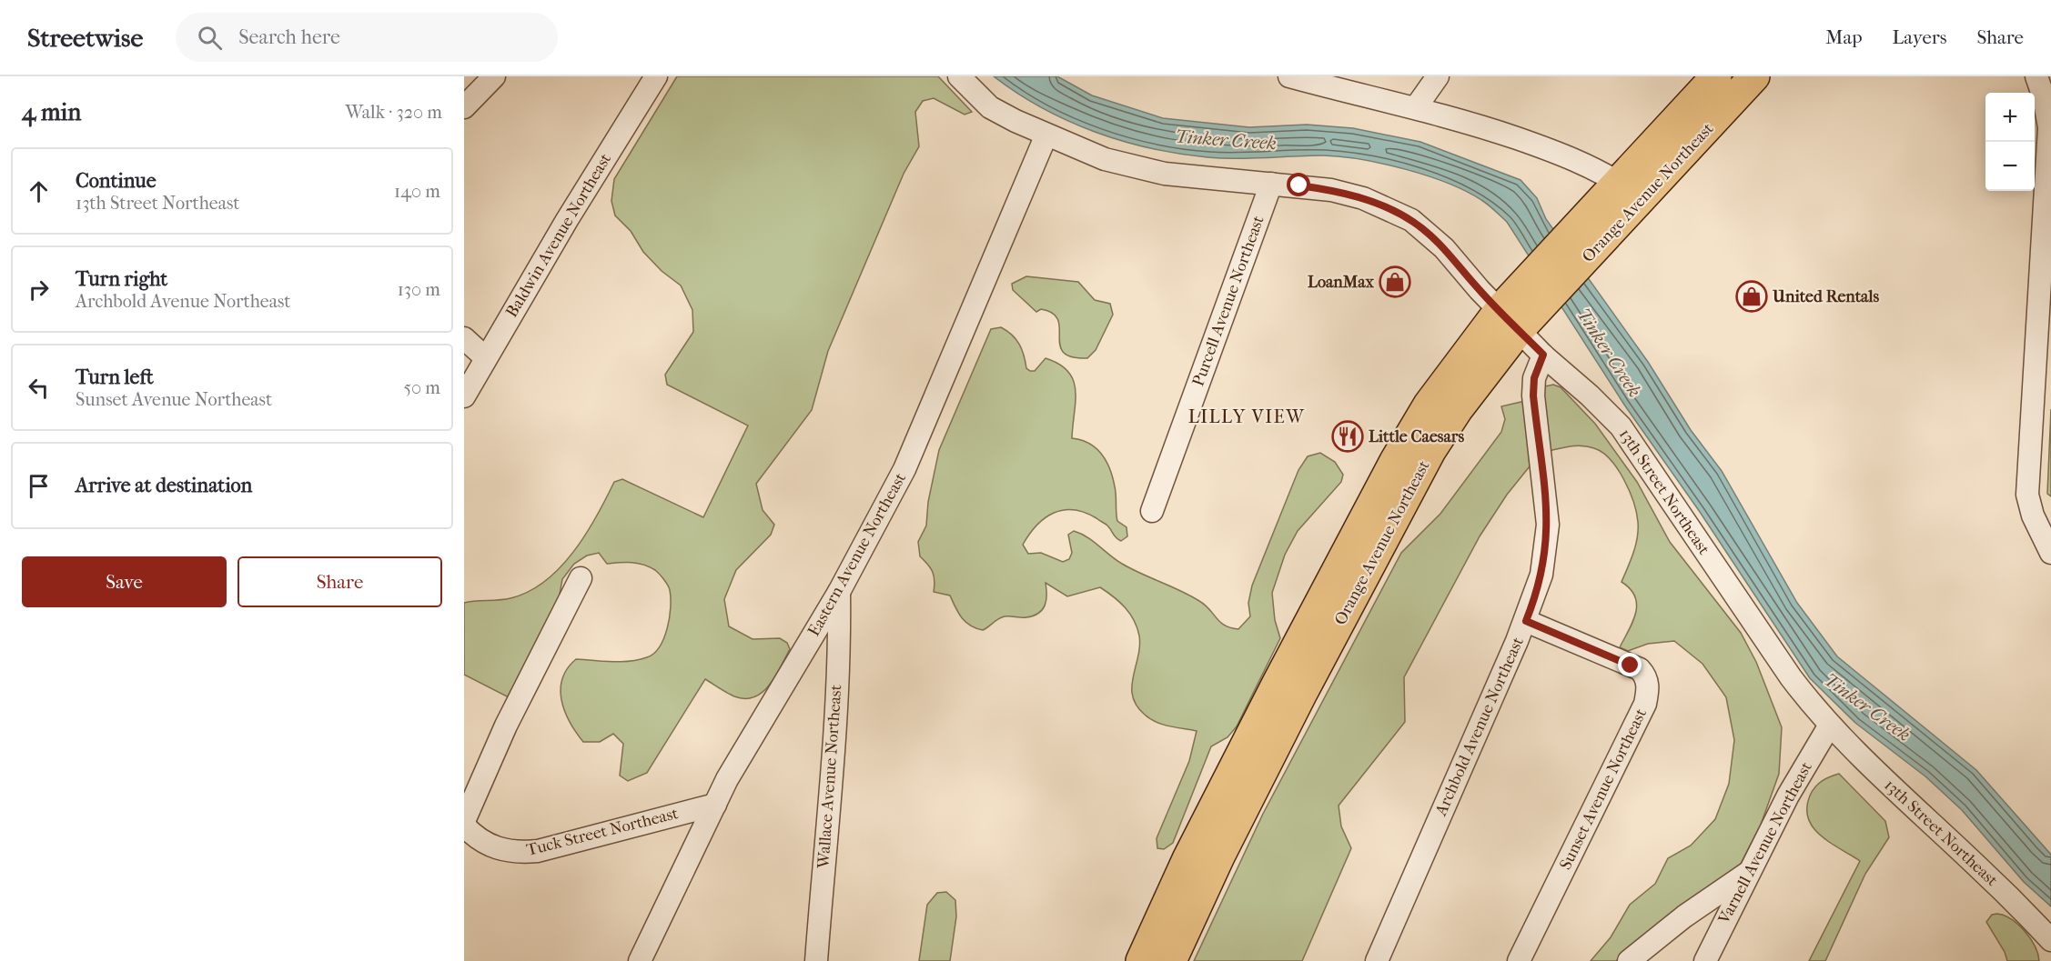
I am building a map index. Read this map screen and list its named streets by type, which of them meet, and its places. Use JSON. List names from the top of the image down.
{
  "streets": {
    "highway": ["Orange Avenue Northeast"],
    "street": [
      "Baldwin Avenue Northeast",
      "Purcell Avenue Northeast",
      "13th Street Northeast",
      "Eastern Avenue Northeast",
      "Archbold Avenue Northeast",
      "Wallace Avenue Northeast",
      "Sunset Avenue Northeast",
      "Tuck Street Northeast",
      "Varnell Avenue Northeast"
    ]
  },
  "crossings": [
    ["Orange Avenue Northeast", "13th Street Northeast"],
    ["Purcell Avenue Northeast", "13th Street Northeast"],
    ["13th Street Northeast", "Eastern Avenue Northeast"],
    ["13th Street Northeast", "Archbold Avenue Northeast"],
    ["13th Street Northeast", "Varnell Avenue Northeast"],
    ["Eastern Avenue Northeast", "Wallace Avenue Northeast"],
    ["Eastern Avenue Northeast", "Tuck Street Northeast"],
    ["Archbold Avenue Northeast", "Sunset Avenue Northeast"]
  ],
  "districts": ["LILLY VIEW"],
  "water": ["Tinker Creek"],
  "places": {
    "shop": ["LoanMax", "United Rentals"],
    "restaurant": ["Little Caesars"]
  },
  "page": {
    "header": "Streetwise",
    "search": "Search here",
    "nav": ["Map", "Layers", "Share"],
    "heading": ["4 min", "Walk · 320 m"],
    "map_buttons": ["+", "−"],
    "list": [
      ["Continue", "13th Street Northeast", "140 m"],
      ["Turn right", "Archbold Avenue Northeast", "130 m"],
      ["Turn left", "Sunset Avenue Northeast", "50 m"],
      "Arrive at destination"
    ],
    "buttons": ["Save", "Share"]
  }
}
